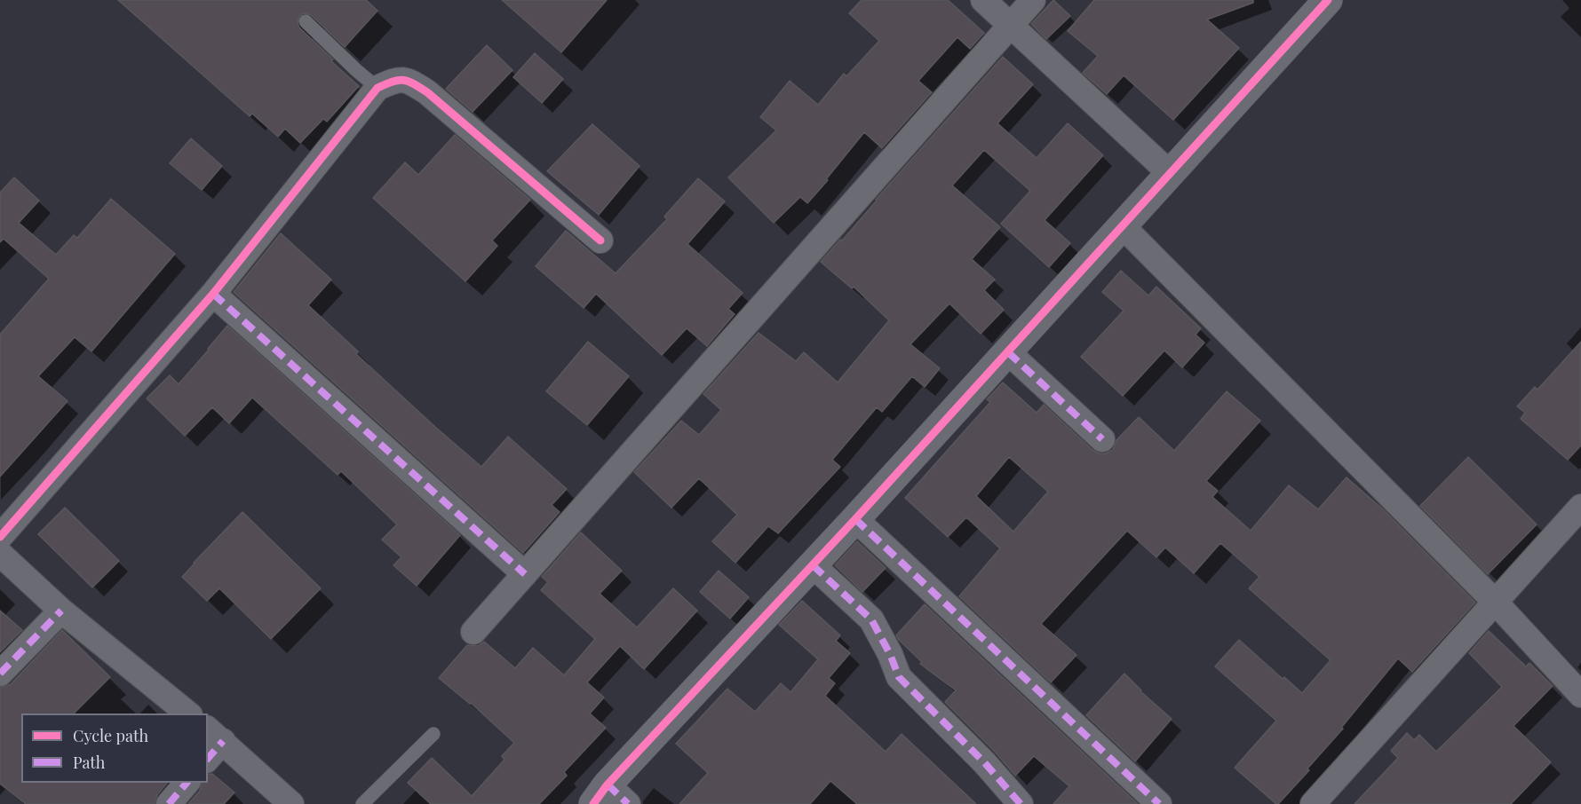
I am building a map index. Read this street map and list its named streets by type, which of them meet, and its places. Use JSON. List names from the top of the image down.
{
  "legend": ["Cycle path", "Path"]
}
